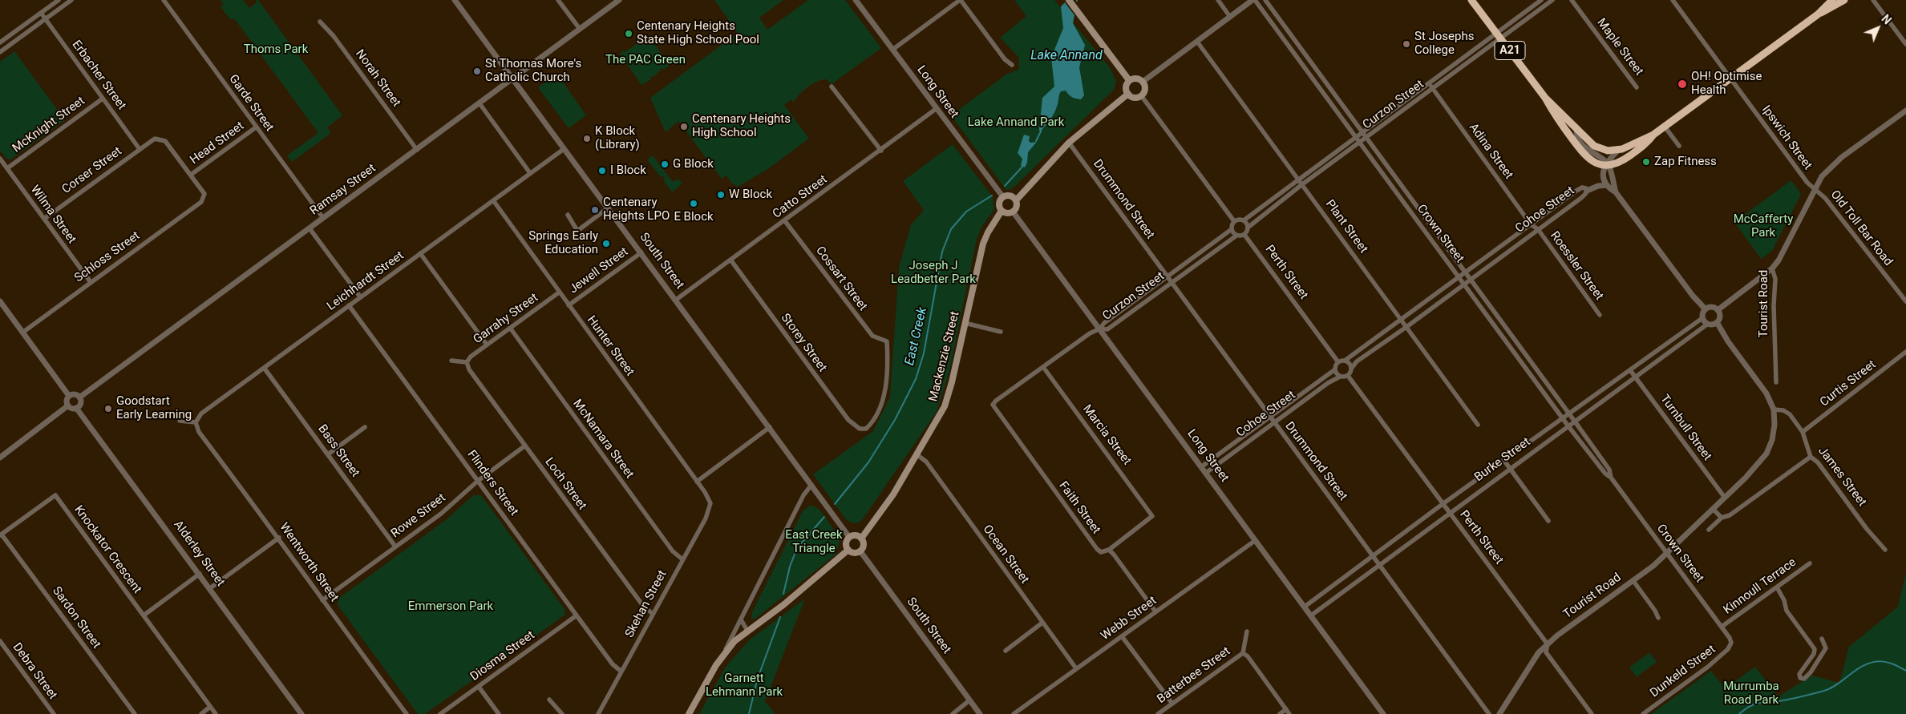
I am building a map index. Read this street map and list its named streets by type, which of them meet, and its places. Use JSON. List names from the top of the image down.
{
  "streets": {
    "highway": ["A21"],
    "main road": ["Mackenzie Street"],
    "street": [
      "Maple Street",
      "Erbacher Street",
      "Norah Street",
      "Long Street",
      "Garde Street",
      "Curzon Street",
      "McKnight Street",
      "Ipswich Street",
      "Head Street",
      "Adina Street",
      "Corser Street",
      "Ramsay Street",
      "Catto Street",
      "Drummond Street",
      "Cohoe Street",
      "Wilma Street",
      "Plant Street",
      "Old Toll Bar Road",
      "Crown Street",
      "Schloss Street",
      "South Street",
      "Roessler Street",
      "Jewell Street",
      "Perth Street",
      "Cossart Street",
      "Leichhardt Street",
      "Tourist Road",
      "Garrahy Street",
      "Storey Street",
      "Hunter Street",
      "Curtis Street",
      "Turnbull Street",
      "Marcia Street",
      "McNamara Street",
      "Bass Street",
      "Burke Street",
      "James Street",
      "Flinders Street",
      "Loch Street",
      "Faith Street",
      "Rowe Street",
      "Knockator Crescent",
      "Alderley Street",
      "Ocean Street",
      "Wentworth Street",
      "Kinnoull Terrace",
      "Skehan Street",
      "Sardon Street",
      "Webb Street",
      "Diosma Street",
      "Debra Street",
      "Dunkeld Street",
      "Batterbee Street"
    ]
  },
  "crossings": [
    ["A21", "Curzon Street"],
    ["Erbacher Street", "McKnight Street"],
    ["Erbacher Street", "Corser Street"],
    ["Norah Street", "Ramsay Street"],
    ["Long Street", "Curzon Street"],
    ["Long Street", "Catto Street"],
    ["Long Street", "Cohoe Street"],
    ["Long Street", "Mackenzie Street"],
    ["Long Street", "Burke Street"],
    ["Long Street", "Webb Street"],
    ["Garde Street", "Head Street"],
    ["Garde Street", "Ramsay Street"],
    ["Curzon Street", "Adina Street"],
    ["Curzon Street", "Drummond Street"],
    ["Curzon Street", "Plant Street"],
    ["Curzon Street", "Crown Street"],
    ["Curzon Street", "Perth Street"],
    ["Curzon Street", "Marcia Street"],
    ["Curzon Street", "Faith Street"],
    ["McKnight Street", "Wilma Street"],
    ["Ipswich Street", "Old Toll Bar Road"],
    ["Ipswich Street", "Tourist Road"],
    ["Head Street", "Corser Street"],
    ["Head Street", "Schloss Street"],
    ["Adina Street", "Cohoe Street"],
    ["Adina Street", "Roessler Street"],
    ["Corser Street", "Wilma Street"],
    ["Corser Street", "Schloss Street"],
    ["Ramsay Street", "South Street"],
    ["Ramsay Street", "Alderley Street"],
    ["Catto Street", "South Street"],
    ["Catto Street", "Cossart Street"],
    ["Catto Street", "Storey Street"],
    ["Drummond Street", "Cohoe Street"],
    ["Drummond Street", "Burke Street"],
    ["Cohoe Street", "Plant Street"],
    ["Cohoe Street", "Crown Street"],
    ["Cohoe Street", "Roessler Street"],
    ["Cohoe Street", "Perth Street"],
    ["Wilma Street", "Schloss Street"],
    ["Old Toll Bar Road", "Tourist Road"],
    ["Crown Street", "Tourist Road"],
    ["Crown Street", "Burke Street"],
    ["Crown Street", "Kinnoull Terrace"],
    ["Crown Street", "Dunkeld Street"],
    ["South Street", "Jewell Street"],
    ["South Street", "Leichhardt Street"],
    ["South Street", "Mackenzie Street"],
    ["Jewell Street", "Hunter Street"],
    ["Perth Street", "Tourist Road"],
    ["Perth Street", "Burke Street"],
    ["Cossart Street", "Storey Street"],
    ["Leichhardt Street", "Hunter Street"],
    ["Leichhardt Street", "Bass Street"],
    ["Leichhardt Street", "Flinders Street"],
    ["Leichhardt Street", "Wentworth Street"],
    ["Tourist Road", "Turnbull Street"],
    ["Tourist Road", "James Street"],
    ["Garrahy Street", "Hunter Street"],
    ["Garrahy Street", "McNamara Street"],
    ["Garrahy Street", "Loch Street"],
    ["Hunter Street", "Skehan Street"],
    ["Mackenzie Street", "Ocean Street"],
    ["Curtis Street", "James Street"],
    ["Turnbull Street", "Burke Street"],
    ["Marcia Street", "Faith Street"],
    ["McNamara Street", "Skehan Street"],
    ["Bass Street", "Rowe Street"],
    ["Flinders Street", "Rowe Street"],
    ["Flinders Street", "Skehan Street"],
    ["Flinders Street", "Diosma Street"],
    ["Loch Street", "Rowe Street"],
    ["Loch Street", "Skehan Street"],
    ["Rowe Street", "Wentworth Street"],
    ["Ocean Street", "Webb Street"]
  ],
  "water": ["Lake Annand", "East Creek"],
  "parks": [
    "Thoms Park",
    "The PAC Green",
    "Lake Annand Park",
    "McCafferty Park",
    "Joseph J Leadbetter Park",
    "East Creek Triangle",
    "Emmerson Park",
    "Garnett Lehmann Park",
    "Murrumba Road Park"
  ],
  "places": [
    "Centenary Heights State High School Pool",
    "St Josephs College",
    "St Thomas More's Catholic Church",
    "OH! Optimise Health",
    "Centenary Heights High School",
    "K Block (Library)",
    "Zap Fitness",
    "G Block",
    "I Block",
    "W Block",
    "E Block",
    "Centenary Heights LPO",
    "Springs Early Education",
    "Goodstart Early Learning"
  ],
  "north": "top right"
}
